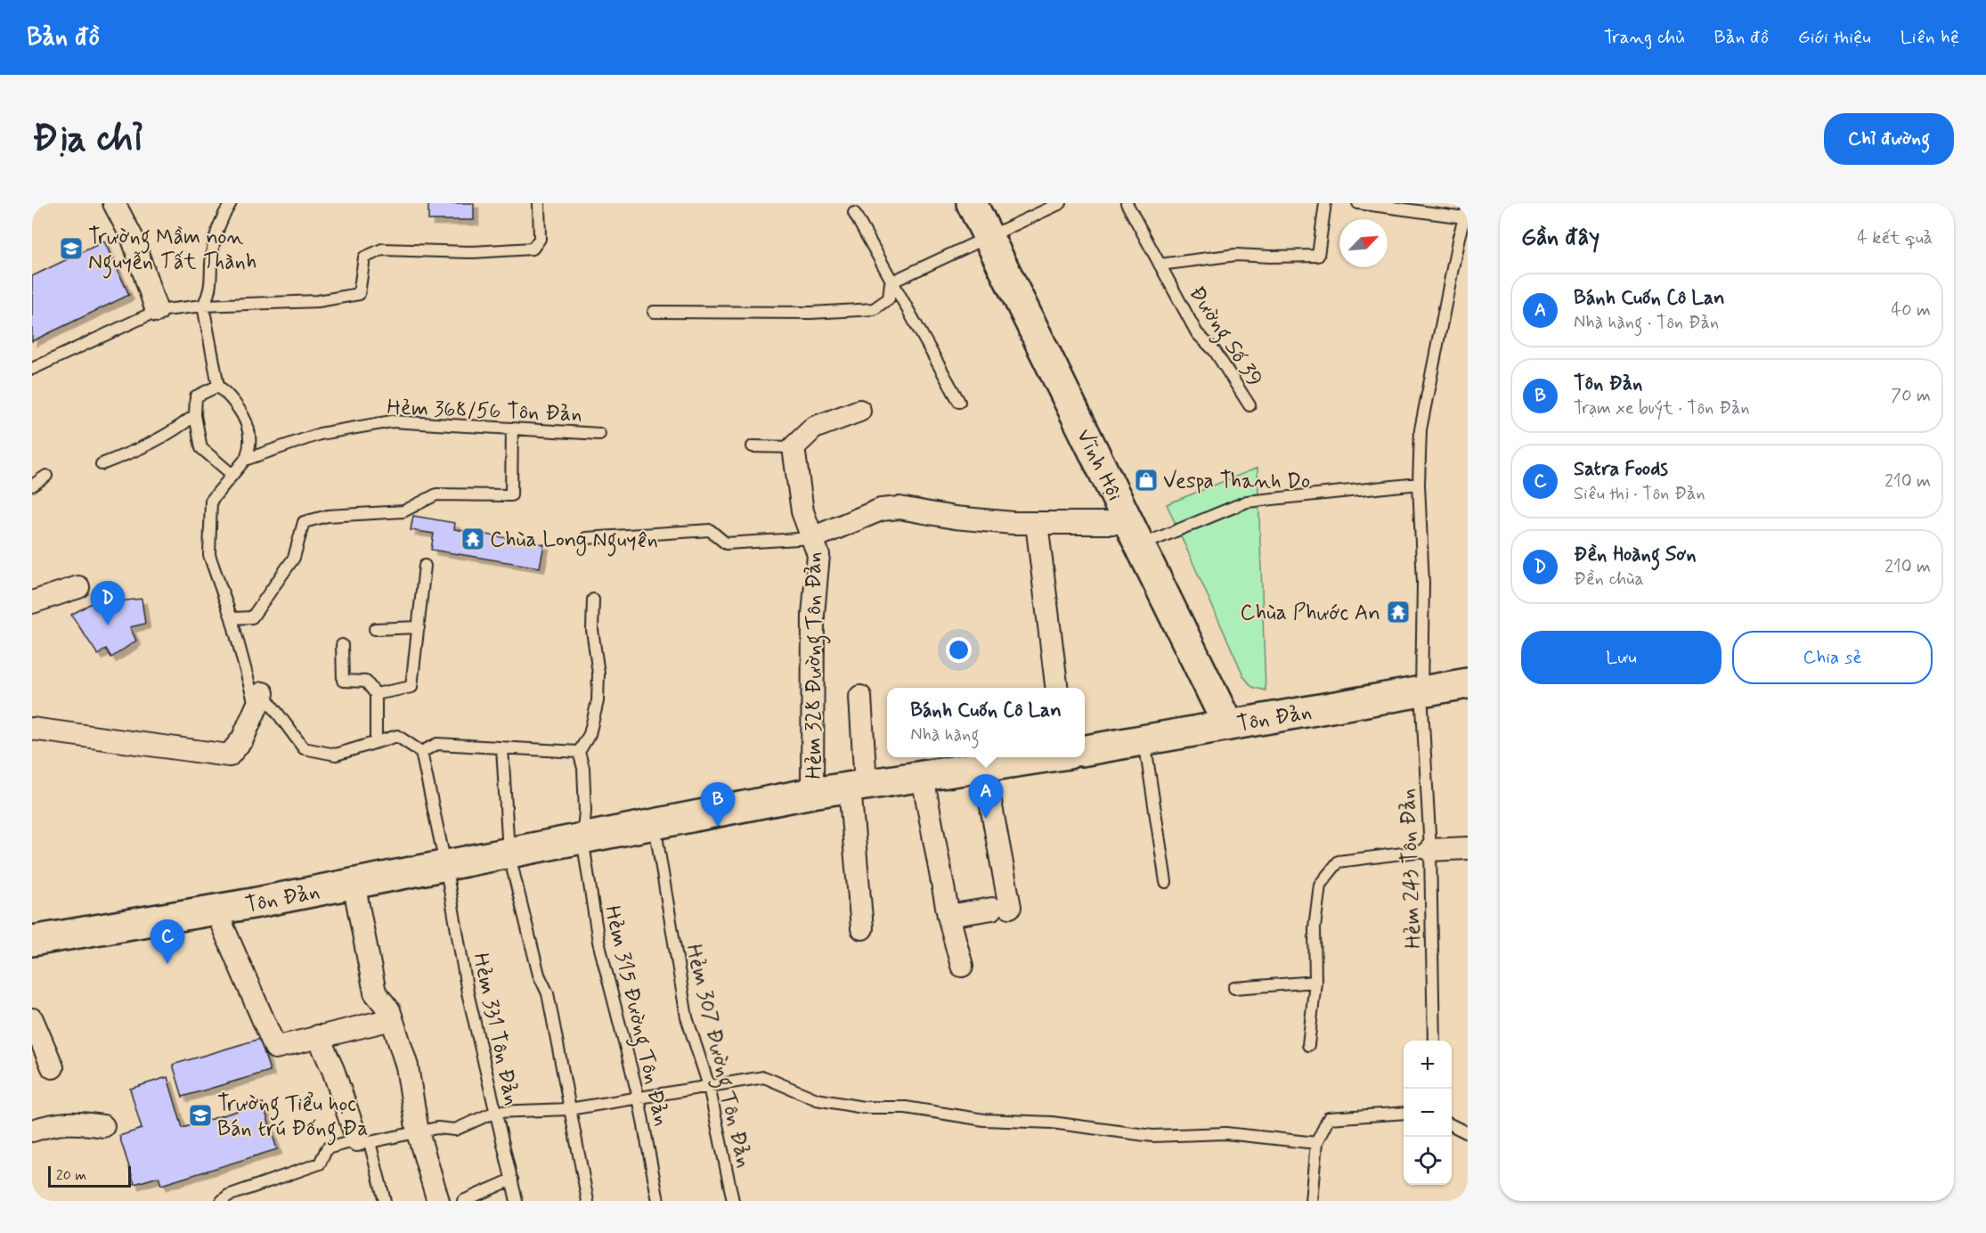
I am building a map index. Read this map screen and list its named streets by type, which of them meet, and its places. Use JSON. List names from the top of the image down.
{
  "streets": {
    "street": ["Vĩnh Hội", "Hẻm 328 Đường Tôn Đản", "Tôn Đản"],
    "lane": [
      "Đường Số 39",
      "Hẻm 368/56 Tôn Đản",
      "Hẻm 243 Tôn Đản",
      "Hẻm 315 Đường Tôn Đản",
      "Hẻm 331 Tôn Đản",
      "Hẻm 307 Đường Tôn Đản"
    ]
  },
  "crossings": [
    ["Vĩnh Hội", "Tôn Đản"],
    ["Hẻm 328 Đường Tôn Đản", "Tôn Đản"],
    ["Tôn Đản", "Hẻm 243 Tôn Đản"],
    ["Tôn Đản", "Hẻm 315 Đường Tôn Đản"],
    ["Tôn Đản", "Hẻm 331 Tôn Đản"],
    ["Tôn Đản", "Hẻm 307 Đường Tôn Đản"]
  ],
  "places": {
    "school or university": ["Trường Mầm non Nguyễn Tất Thành", "Trường Tiểu học Bán trú Đống Đa"],
    "shop": ["Vespa Thanh Do"],
    "temple": ["Chùa Long Nguyên", "Chùa Phước An"]
  },
  "scale_bar": "20 m",
  "north": "top right",
  "page": {
    "header": "Bản đồ",
    "nav": [
      "Trang chủ",
      "Bản đồ",
      "Giới thiệu",
      "Liên hệ"
    ],
    "buttons": [
      "Chỉ đường",
      ["Lưu", "Chia sẻ"]
    ],
    "title": "Địa chỉ",
    "heading": ["Gần đây", "4 kết quả"],
    "list": [
      {
        "mark": "A",
        "name": "Bánh Cuốn Cô Lan",
        "note": "Nhà hàng · Tôn Đản",
        "value": "40 m"
      },
      {
        "mark": "B",
        "name": "Tôn Đản",
        "note": "Trạm xe buýt · Tôn Đản",
        "value": "70 m"
      },
      {
        "mark": "C",
        "name": "Satra Foods",
        "note": "Siêu thị · Tôn Đản",
        "value": "210 m"
      },
      {
        "mark": "D",
        "name": "Đền Hoàng Sơn",
        "note": "Đền chùa",
        "value": "210 m"
      }
    ],
    "pins": [
      "D",
      "A",
      "B",
      "C"
    ],
    "popup": ["Bánh Cuốn Cô Lan", "Nhà hàng"],
    "map_buttons": ["+", "−"],
    "scale": "20 m"
  }
}
